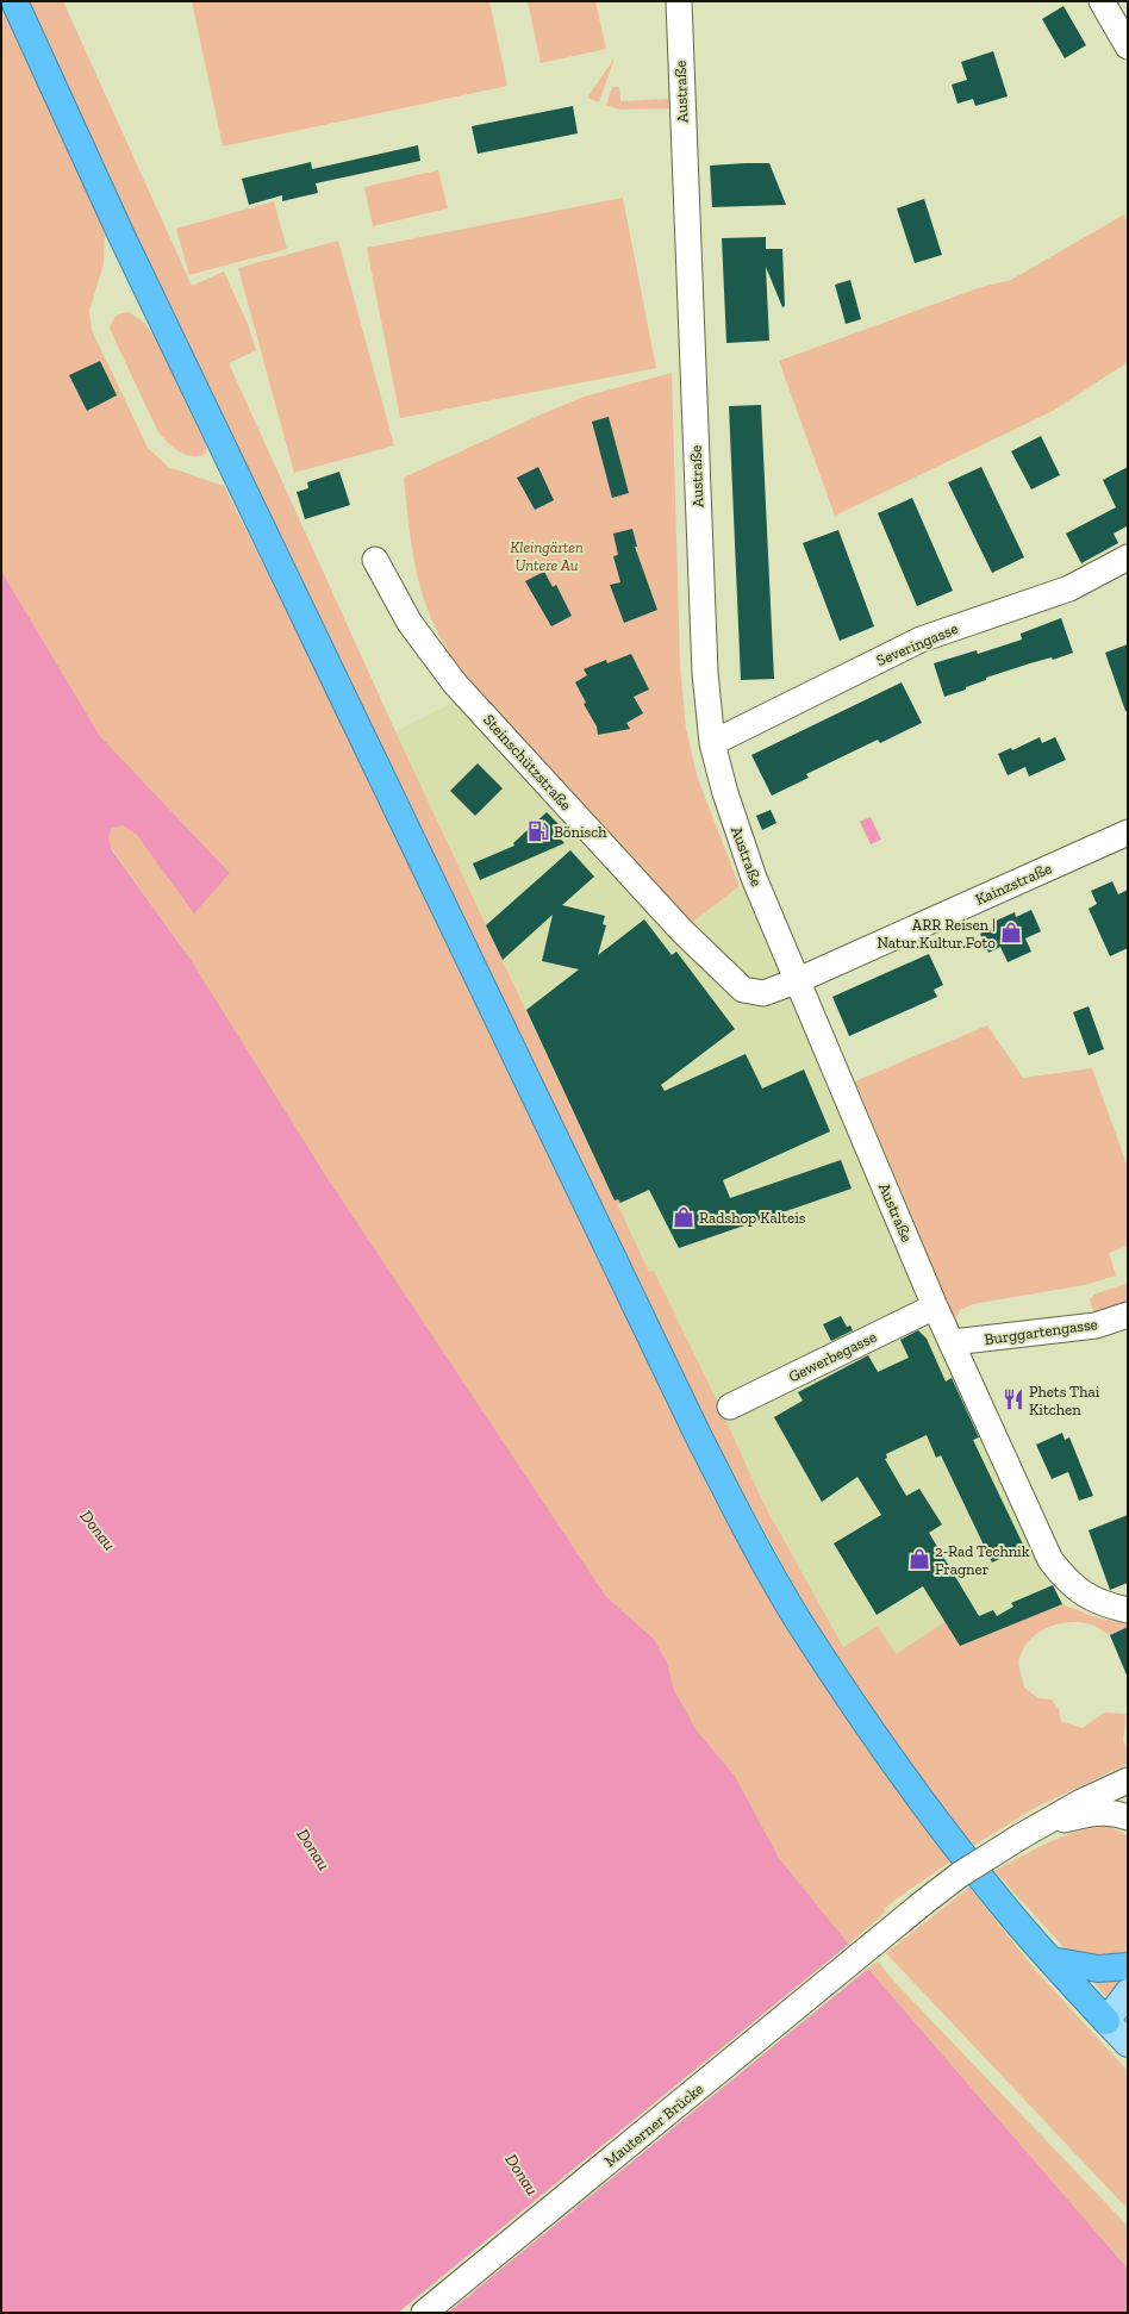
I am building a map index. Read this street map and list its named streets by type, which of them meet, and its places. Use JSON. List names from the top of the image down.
{
  "streets": {
    "street": [
      "Austraße",
      "Severingasse",
      "Steinschützstraße",
      "Kainzstraße",
      "Burggartengasse",
      "Gewerbegasse",
      "Mauterner Brücke"
    ]
  },
  "crossings": [
    ["Austraße", "Severingasse"],
    ["Austraße", "Steinschützstraße"],
    ["Austraße", "Kainzstraße"],
    ["Austraße", "Burggartengasse"],
    ["Austraße", "Gewerbegasse"],
    ["Steinschützstraße", "Kainzstraße"]
  ],
  "water": ["Donau"],
  "parks": ["Kleingärten Untere Au"],
  "places": {
    "fuel station": ["Bönisch"],
    "shop": ["ARR Reisen | Natur.Kultur.Foto", "Radshop Kalteis", "2-Rad Technik Fragner"],
    "restaurant": ["Phets Thai Kitchen"]
  }
}
